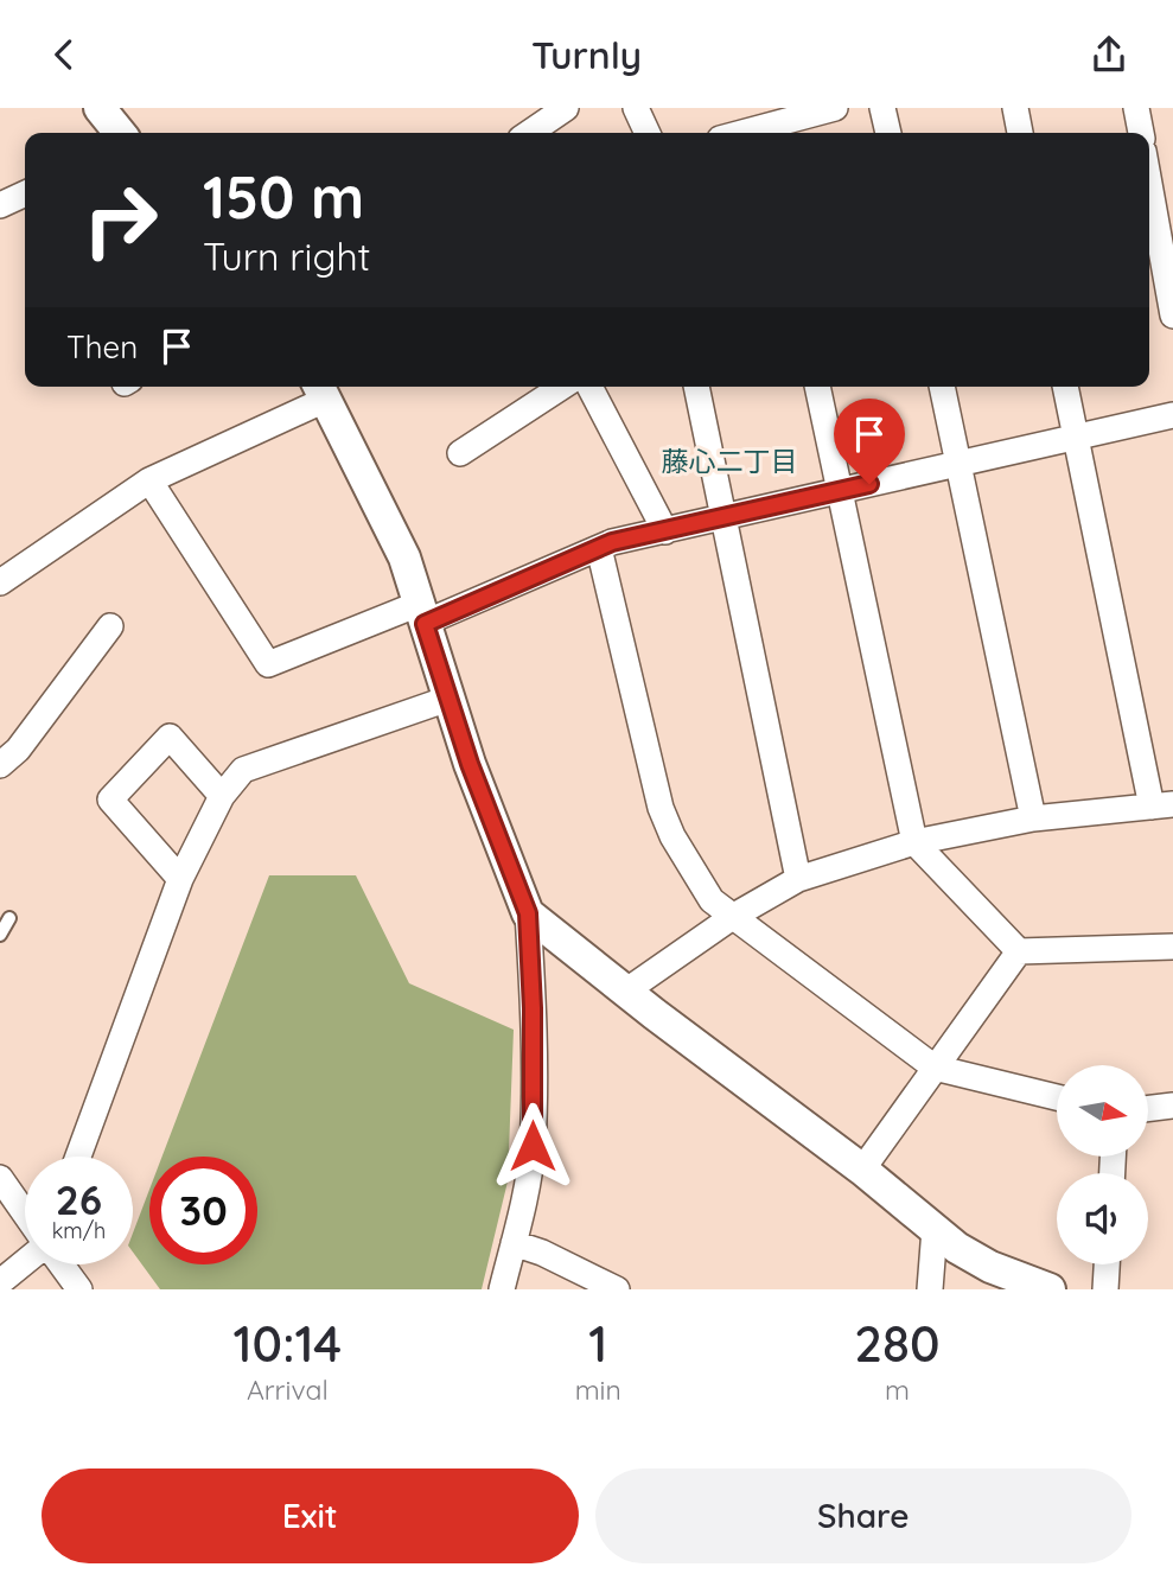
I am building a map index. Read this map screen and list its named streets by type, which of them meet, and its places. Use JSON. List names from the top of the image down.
{
  "districts": ["藤心二丁目"],
  "north": "right",
  "page": {
    "header": "Turnly",
    "turn": ["150 m", "Turn right"],
    "then": "Then",
    "speed": "26 km/h",
    "limit": "30",
    "eta": [
      "10:14",
      "Arrival",
      "1",
      "min",
      "280",
      "m"
    ],
    "buttons": ["Exit", "Share"]
  }
}
